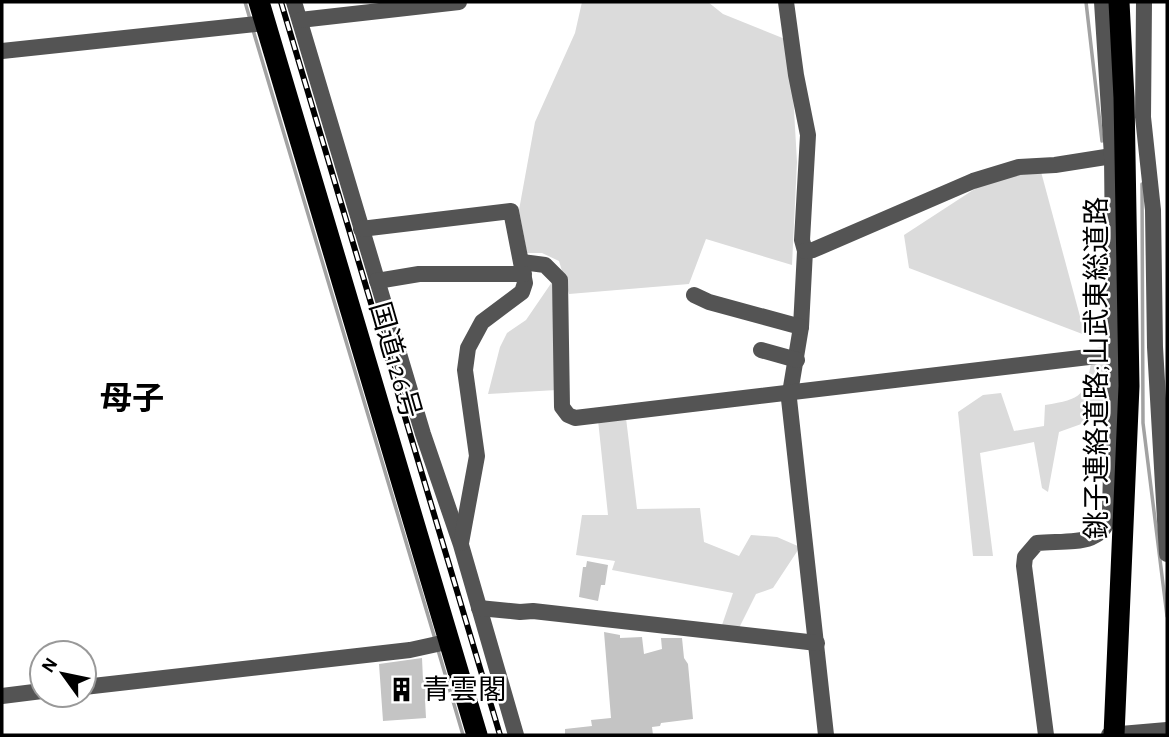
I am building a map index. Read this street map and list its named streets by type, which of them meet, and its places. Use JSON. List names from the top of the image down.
{
  "streets": {
    "highway": ["国道126号", "銚子連絡道路;山武東総道路"]
  },
  "districts": ["母子"],
  "places": {
    "building": ["青雲閣"]
  },
  "north": "top left"
}
